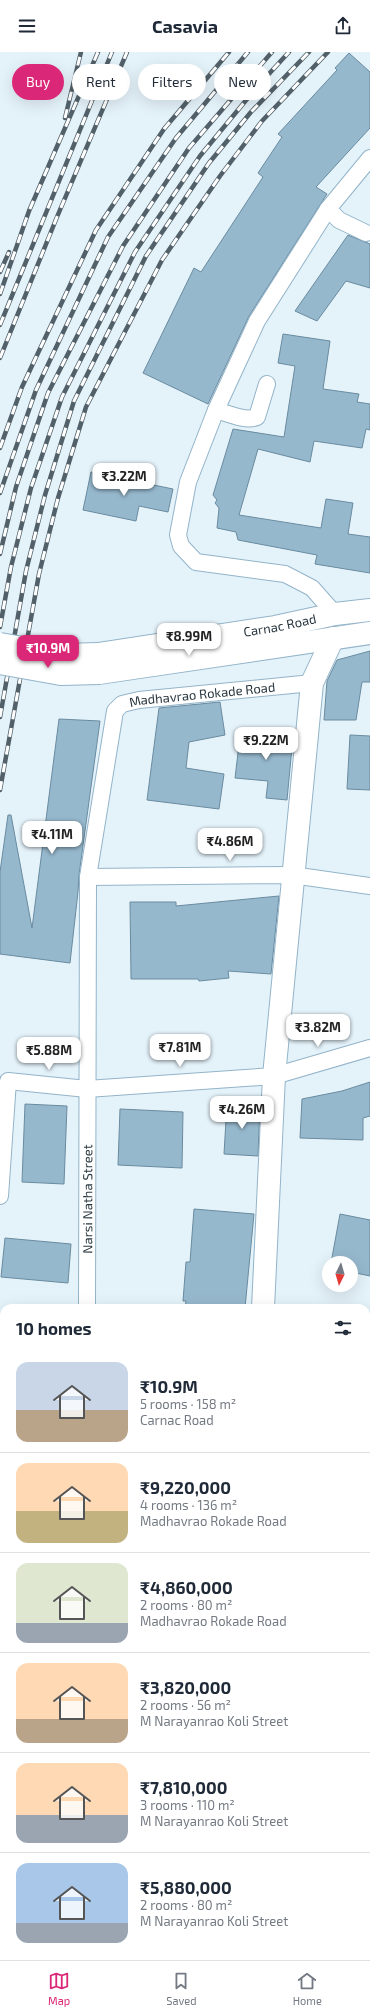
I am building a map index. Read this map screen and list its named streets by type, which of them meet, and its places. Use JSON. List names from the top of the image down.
{
  "streets": {
    "main road": ["Carnac Road"],
    "street": ["Madhavrao Rokade Road", "Narsi Natha Street"]
  },
  "crossings": [
    ["Madhavrao Rokade Road", "Narsi Natha Street"]
  ],
  "north": "bottom",
  "page": {
    "header": "Casavia",
    "chip": [
      "Buy",
      "Rent",
      "Filters",
      "New"
    ],
    "price": [
      "₹3.22M",
      "₹8.99M",
      "₹10.9M",
      "₹9.22M",
      "₹4.11M",
      "₹4.86M",
      "₹3.82M",
      "₹7.81M",
      "₹5.88M",
      "₹4.26M"
    ],
    "heading": "10 homes",
    "list": [
      {
        "name": "₹10.9M",
        "note": "5 rooms · 158 m² · Carnac Road"
      },
      {
        "name": "₹9,220,000",
        "note": "4 rooms · 136 m² · Madhavrao Rokade Road"
      },
      {
        "name": "₹4,860,000",
        "note": "2 rooms · 80 m² · Madhavrao Rokade Road"
      },
      {
        "name": "₹3,820,000",
        "note": "2 rooms · 56 m² · M Narayanrao Koli Street"
      },
      {
        "name": "₹7,810,000",
        "note": "3 rooms · 110 m² · M Narayanrao Koli Street"
      },
      {
        "name": "₹5,880,000",
        "note": "2 rooms · 80 m² · M Narayanrao Koli Street"
      }
    ],
    "tabs": ["Map", "Saved", "Home"]
  }
}
